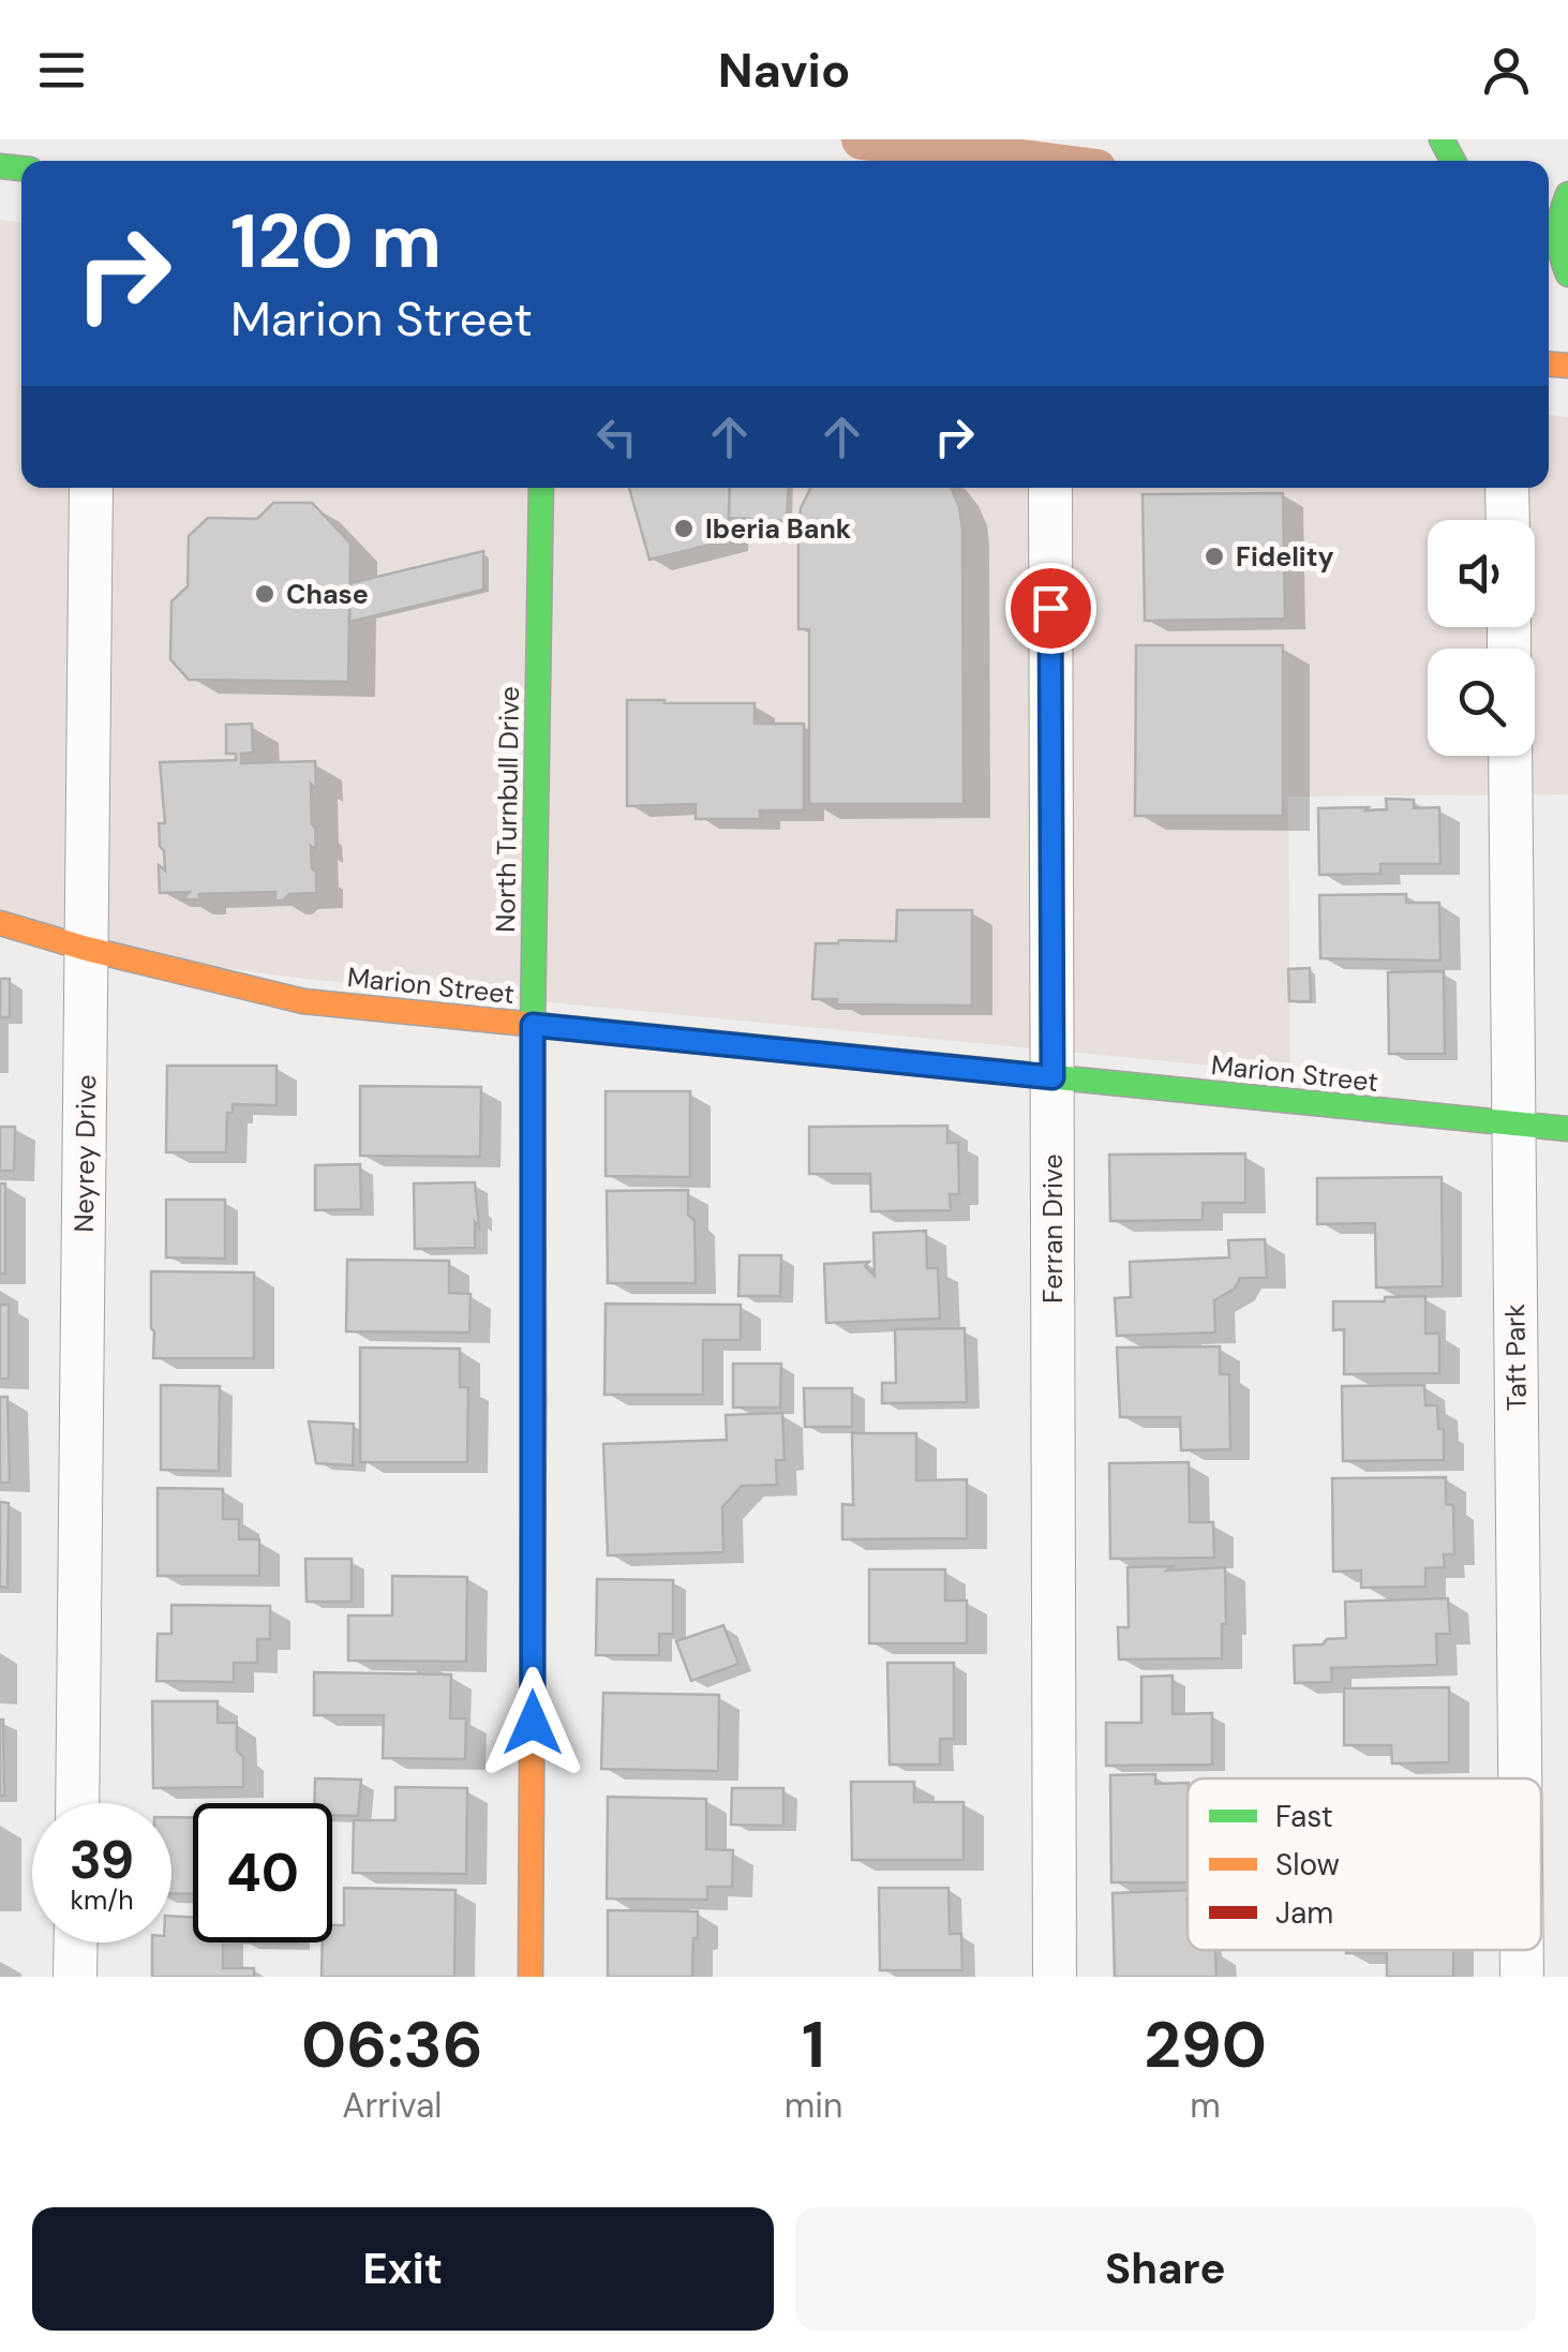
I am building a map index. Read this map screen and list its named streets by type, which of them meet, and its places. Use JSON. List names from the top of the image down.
{
  "streets": {
    "street": [
      "North Turnbull Drive",
      "Marion Street",
      "Neyrey Drive",
      "Ferran Drive",
      "Taft Park"
    ]
  },
  "crossings": [
    ["North Turnbull Drive", "Marion Street"],
    ["Marion Street", "Neyrey Drive"],
    ["Marion Street", "Ferran Drive"],
    ["Marion Street", "Taft Park"]
  ],
  "places": ["Iberia Bank", "Fidelity", "Chase"],
  "legend": ["Fast", "Slow", "Jam"],
  "page": {
    "header": "Navio",
    "turn": ["120 m", "Marion Street"],
    "speed": "39 km/h",
    "limit": "40",
    "eta": [
      "06:36",
      "Arrival",
      "1",
      "min",
      "290",
      "m"
    ],
    "buttons": ["Exit", "Share"]
  }
}
